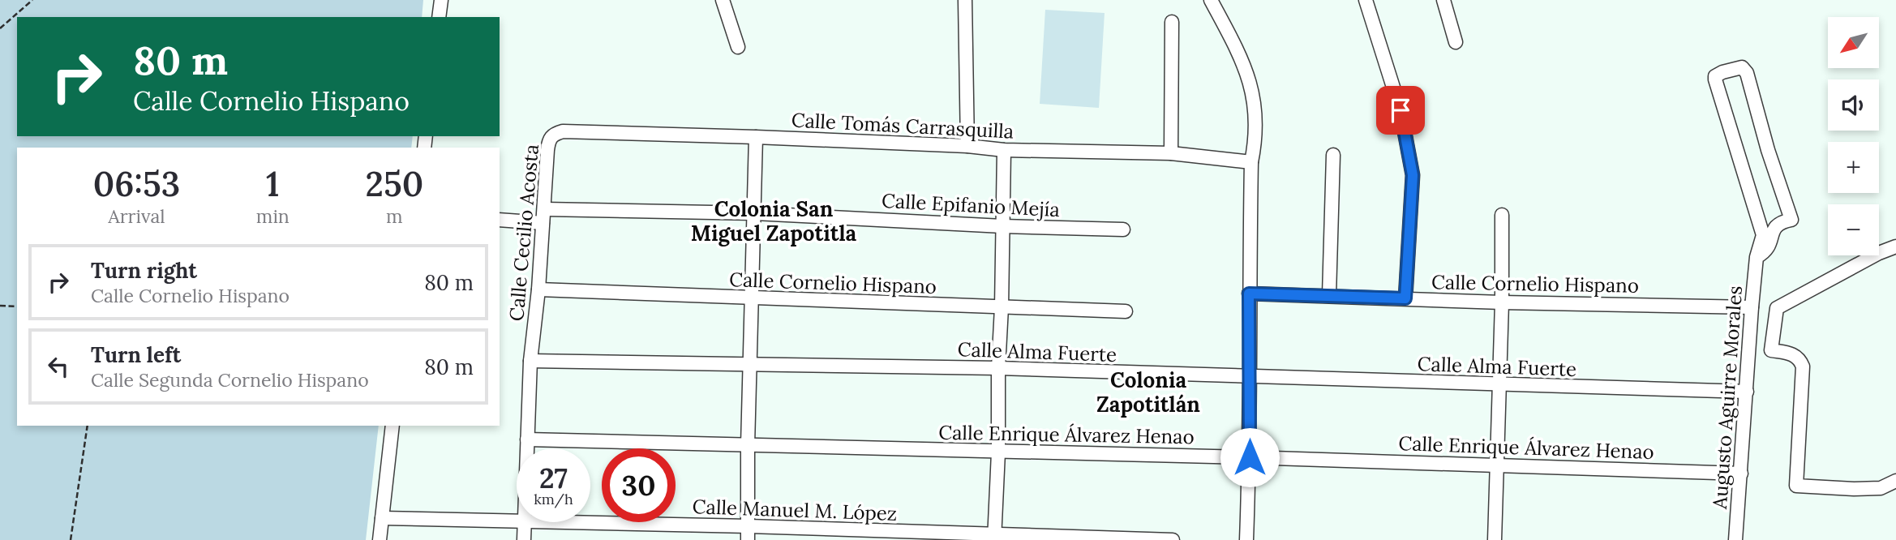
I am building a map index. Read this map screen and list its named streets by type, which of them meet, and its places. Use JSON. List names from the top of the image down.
{
  "streets": {
    "street": [
      "Calle Tomás Carrasquilla",
      "Calle Epifanio Mejía",
      "Calle Cecilio Acosta",
      "Calle Cornelio Hispano",
      "Calle Alma Fuerte",
      "Augusto Aguirre Morales",
      "Calle Enrique Álvarez Henao",
      "Calle Manuel M. López"
    ]
  },
  "crossings": [
    ["Calle Tomás Carrasquilla", "Calle Cecilio Acosta"],
    ["Calle Epifanio Mejía", "Calle Cecilio Acosta"],
    ["Calle Cecilio Acosta", "Calle Cornelio Hispano"],
    ["Calle Cecilio Acosta", "Calle Alma Fuerte"],
    ["Calle Cecilio Acosta", "Calle Enrique Álvarez Henao"],
    ["Calle Cecilio Acosta", "Calle Manuel M. López"],
    ["Calle Cornelio Hispano", "Augusto Aguirre Morales"],
    ["Calle Alma Fuerte", "Augusto Aguirre Morales"],
    ["Augusto Aguirre Morales", "Calle Enrique Álvarez Henao"]
  ],
  "districts": ["Colonia San Miguel Zapotitla", "Colonia Zapotitlán"],
  "north": "bottom left",
  "page": {
    "map_buttons": ["+", "−"],
    "turn": ["80 m", "Calle Cornelio Hispano"],
    "eta": [
      "06:53",
      "Arrival",
      "1",
      "min",
      "250",
      "m"
    ],
    "list": [
      {
        "name": "Turn right",
        "note": "Calle Cornelio Hispano",
        "value": "80 m"
      },
      {
        "name": "Turn left",
        "note": "Calle Segunda Cornelio Hispano",
        "value": "80 m"
      }
    ],
    "speed": "27 km/h",
    "limit": "30"
  }
}
